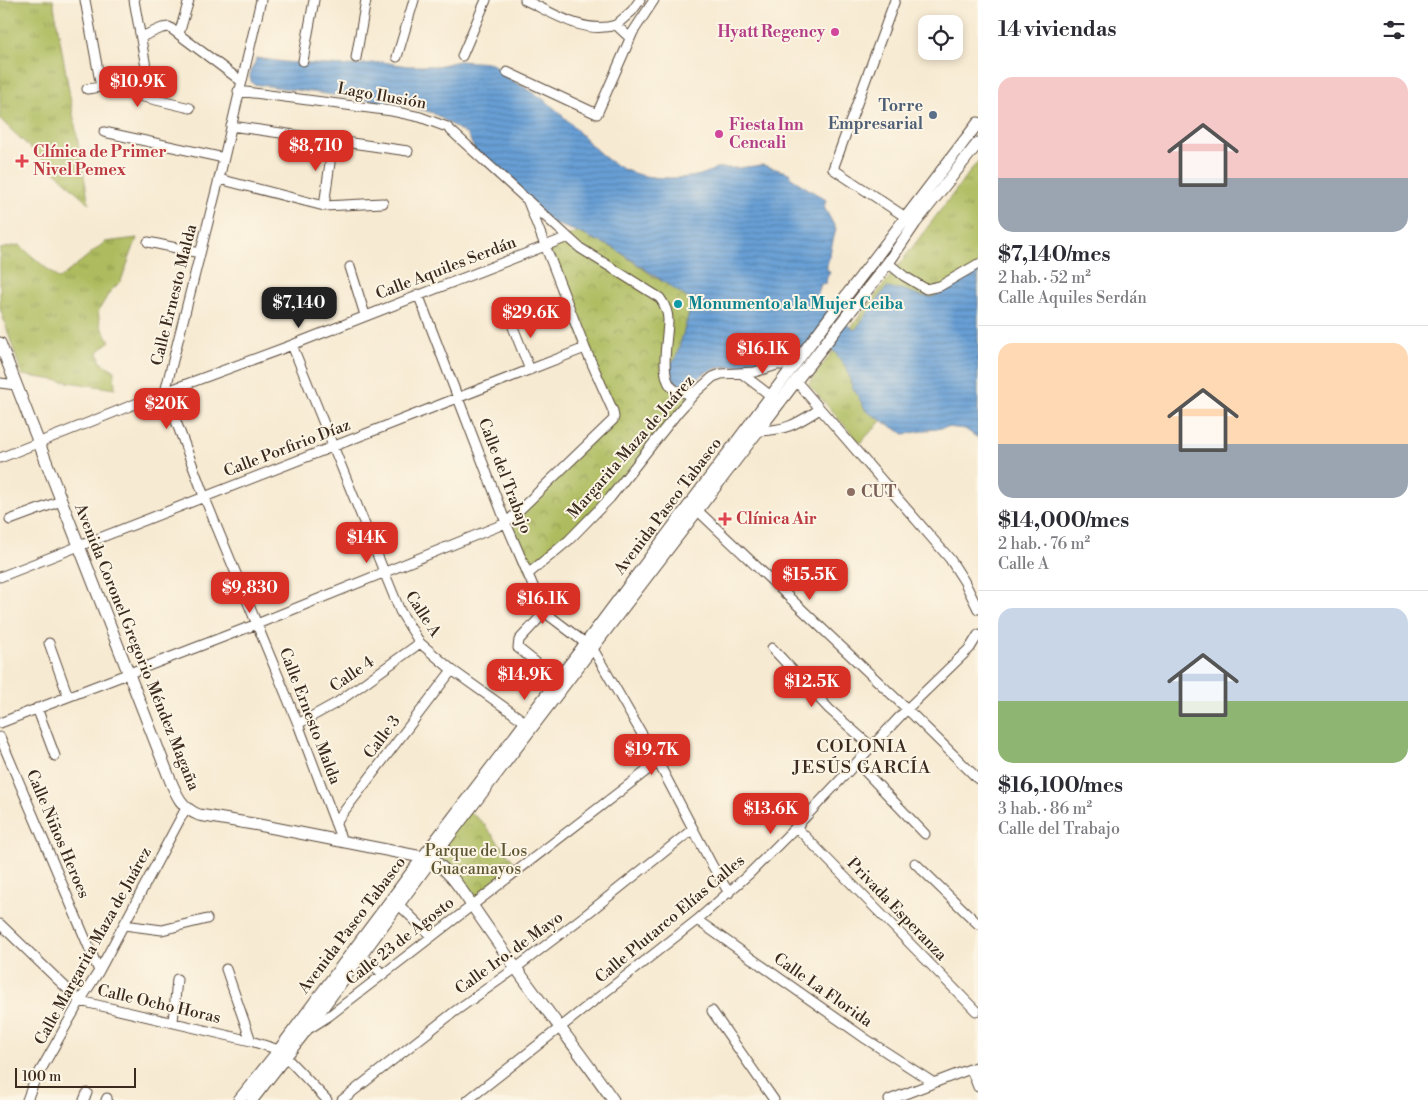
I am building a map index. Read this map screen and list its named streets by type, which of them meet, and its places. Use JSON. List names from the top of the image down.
{
  "streets": {
    "main road": ["Avenida Paseo Tabasco", "Avenida Coronel Gregorio Méndez Magaña"],
    "street": [
      "Lago Ilusión",
      "Calle Aquiles Serdán",
      "Calle Ernesto Malda",
      "Margarita Maza de Juárez",
      "Calle Porfirio Díaz",
      "Calle del Trabajo",
      "Calle A",
      "Calle 4",
      "Calle 3",
      "Calle Niños Heroes",
      "Privada Esperanza",
      "Calle Plutarco Elías Calles",
      "Calle 23 de Agosto",
      "Calle Margarita Maza de Juárez",
      "Calle 1ro. de Mayo",
      "Calle La Florida",
      "Calle Ocho Horas"
    ]
  },
  "crossings": [
    ["Lago Ilusión", "Calle Aquiles Serdán"],
    ["Lago Ilusión", "Calle Ernesto Malda"],
    ["Lago Ilusión", "Margarita Maza de Juárez"],
    ["Calle Aquiles Serdán", "Calle Ernesto Malda"],
    ["Calle Aquiles Serdán", "Calle del Trabajo"],
    ["Calle Aquiles Serdán", "Calle A"],
    ["Calle Aquiles Serdán", "Avenida Coronel Gregorio Méndez Magaña"],
    ["Calle Ernesto Malda", "Calle Porfirio Díaz"],
    ["Calle Ernesto Malda", "Avenida Coronel Gregorio Méndez Magaña"],
    ["Calle Ernesto Malda", "Calle 4"],
    ["Calle Ernesto Malda", "Calle 3"],
    ["Margarita Maza de Juárez", "Calle del Trabajo"],
    ["Margarita Maza de Juárez", "Avenida Paseo Tabasco"],
    ["Calle Porfirio Díaz", "Calle del Trabajo"],
    ["Calle Porfirio Díaz", "Calle A"],
    ["Calle Porfirio Díaz", "Avenida Coronel Gregorio Méndez Magaña"],
    ["Calle del Trabajo", "Avenida Paseo Tabasco"],
    ["Avenida Paseo Tabasco", "Calle A"],
    ["Avenida Paseo Tabasco", "Avenida Coronel Gregorio Méndez Magaña"],
    ["Avenida Paseo Tabasco", "Calle 23 de Agosto"],
    ["Avenida Paseo Tabasco", "Calle Ocho Horas"],
    ["Calle A", "Calle 4"],
    ["Calle A", "Calle 3"],
    ["Avenida Coronel Gregorio Méndez Magaña", "Calle Plutarco Elías Calles"],
    ["Avenida Coronel Gregorio Méndez Magaña", "Calle 23 de Agosto"],
    ["Avenida Coronel Gregorio Méndez Magaña", "Calle Margarita Maza de Juárez"],
    ["Avenida Coronel Gregorio Méndez Magaña", "Calle 1ro. de Mayo"],
    ["Calle Niños Heroes", "Calle Margarita Maza de Juárez"],
    ["Privada Esperanza", "Calle Plutarco Elías Calles"],
    ["Calle Plutarco Elías Calles", "Calle La Florida"],
    ["Calle Margarita Maza de Juárez", "Calle Ocho Horas"]
  ],
  "districts": ["COLONIA JESÚS GARCÍA"],
  "parks": ["Parque de Los Guacamayos"],
  "places": {
    "other": [
      "Hyatt Regency",
      "Torre Empresarial",
      "Fiesta Inn Cencali",
      "Monumento a la Mujer Ceiba",
      "CUT"
    ],
    "health": ["Clínica de Primer Nivel Pemex", "Clínica Air"]
  },
  "scale_bar": "100 m",
  "page": {
    "heading": "14 viviendas",
    "list": [
      {
        "name": "$7,140/mes",
        "note": "2 hab. · 52 m² · Calle Aquiles Serdán"
      },
      {
        "name": "$14,000/mes",
        "note": "2 hab. · 76 m² · Calle A"
      },
      {
        "name": "$16,100/mes",
        "note": "3 hab. · 86 m² · Calle del Trabajo"
      }
    ],
    "price": [
      "$10.9K",
      "$8,710",
      "$7,140",
      "$29.6K",
      "$16.1K",
      "$20K",
      "$14K",
      "$15.5K",
      "$9,830",
      "$16.1K",
      "$14.9K",
      "$12.5K",
      "$19.7K",
      "$13.6K"
    ],
    "scale": "100 m"
  }
}
